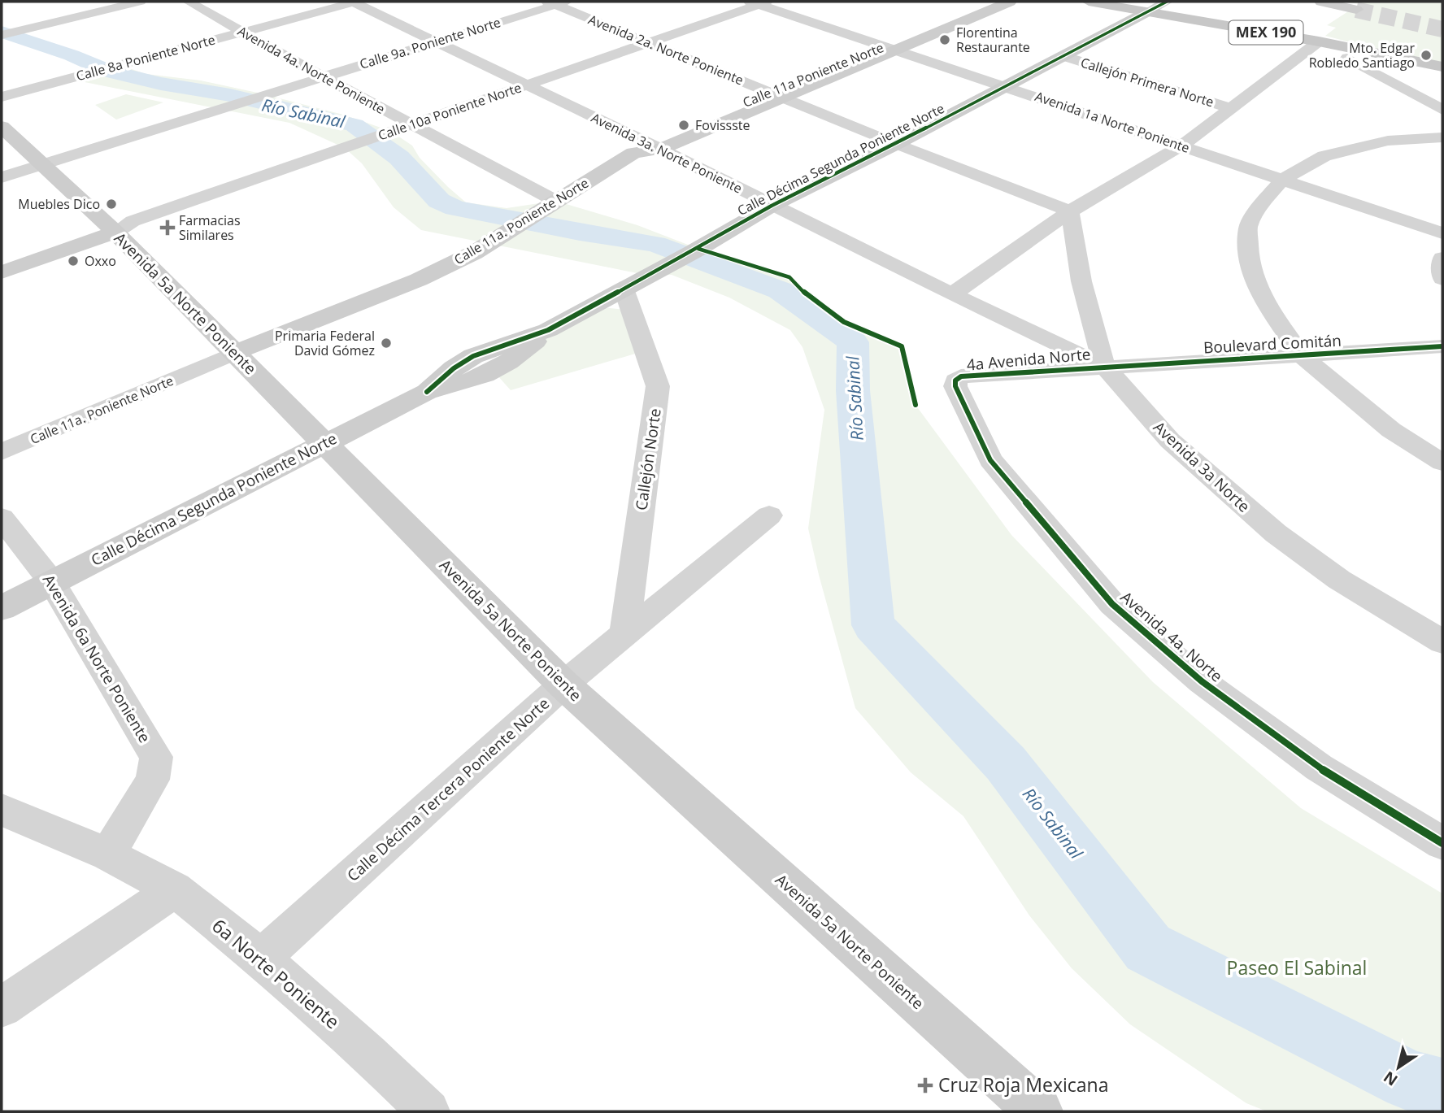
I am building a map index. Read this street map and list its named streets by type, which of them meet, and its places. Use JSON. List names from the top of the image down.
{
  "streets": {
    "main road": [
      "MEX 190",
      "Calle 11a Poniente Norte",
      "Calle 10a Poniente Norte",
      "Calle Décima Segunda Poniente Norte",
      "Calle 11a. Poniente Norte",
      "Avenida 5a Norte Poniente"
    ],
    "street": [
      "Calle 9a. Poniente Norte",
      "Avenida 2a. Norte Poniente",
      "Calle 8a Poniente Norte",
      "Avenida 4a. Norte Poniente",
      "Callejón Primera Norte",
      "Avenida 1a Norte Poniente",
      "Avenida 3a. Norte Poniente",
      "Boulevard Comitán",
      "4a Avenida Norte",
      "Callejón Norte",
      "Avenida 3a Norte",
      "Avenida 4a. Norte",
      "Avenida 6a Norte Poniente",
      "Calle Décima Tercera Poniente Norte",
      "6a Norte Poniente"
    ]
  },
  "crossings": [
    ["MEX 190", "Calle Décima Segunda Poniente Norte"],
    ["Calle 9a. Poniente Norte", "Avenida 2a. Norte Poniente"],
    ["Calle 9a. Poniente Norte", "Avenida 4a. Norte Poniente"],
    ["Calle 9a. Poniente Norte", "Avenida 3a. Norte Poniente"],
    ["Calle 9a. Poniente Norte", "Avenida 5a Norte Poniente"],
    ["Avenida 2a. Norte Poniente", "Calle 11a Poniente Norte"],
    ["Avenida 2a. Norte Poniente", "Calle 10a Poniente Norte"],
    ["Avenida 2a. Norte Poniente", "Calle Décima Segunda Poniente Norte"],
    ["Avenida 2a. Norte Poniente", "Avenida 3a Norte"],
    ["Calle 8a Poniente Norte", "Avenida 4a. Norte Poniente"],
    ["Calle 8a Poniente Norte", "Avenida 3a. Norte Poniente"],
    ["Avenida 4a. Norte Poniente", "Calle 10a Poniente Norte"],
    ["Avenida 4a. Norte Poniente", "Calle 11a. Poniente Norte"],
    ["Calle 11a Poniente Norte", "Avenida 1a Norte Poniente"],
    ["Calle 11a Poniente Norte", "Avenida 3a. Norte Poniente"],
    ["Calle 11a Poniente Norte", "Calle 11a. Poniente Norte"],
    ["Callejón Primera Norte", "Calle Décima Segunda Poniente Norte"],
    ["Calle 10a Poniente Norte", "Avenida 1a Norte Poniente"],
    ["Calle 10a Poniente Norte", "Avenida 3a. Norte Poniente"],
    ["Calle 10a Poniente Norte", "Avenida 5a Norte Poniente"],
    ["Avenida 1a Norte Poniente", "Calle Décima Segunda Poniente Norte"],
    ["Avenida 3a. Norte Poniente", "Calle Décima Segunda Poniente Norte"],
    ["Avenida 3a. Norte Poniente", "Calle 11a. Poniente Norte"],
    ["Avenida 3a. Norte Poniente", "Boulevard Comitán"],
    ["Avenida 3a. Norte Poniente", "4a Avenida Norte"],
    ["Avenida 3a. Norte Poniente", "Avenida 3a Norte"],
    ["Calle Décima Segunda Poniente Norte", "Avenida 5a Norte Poniente"],
    ["Calle Décima Segunda Poniente Norte", "Callejón Norte"],
    ["Calle Décima Segunda Poniente Norte", "Avenida 6a Norte Poniente"],
    ["Calle 11a. Poniente Norte", "Avenida 5a Norte Poniente"],
    ["Avenida 5a Norte Poniente", "Calle Décima Tercera Poniente Norte"],
    ["Boulevard Comitán", "4a Avenida Norte"],
    ["Boulevard Comitán", "Avenida 3a Norte"],
    ["4a Avenida Norte", "Avenida 3a Norte"],
    ["4a Avenida Norte", "Avenida 4a. Norte"],
    ["Callejón Norte", "Calle Décima Tercera Poniente Norte"],
    ["Avenida 6a Norte Poniente", "6a Norte Poniente"],
    ["Calle Décima Tercera Poniente Norte", "6a Norte Poniente"]
  ],
  "water": ["Río Sabinal"],
  "parks": ["Paseo El Sabinal"],
  "places": {
    "other": [
      "Florentina Restaurante",
      "Mto. Edgar Robledo Santiago",
      "Fovissste",
      "Muebles Dico",
      "Oxxo",
      "Primaria Federal David Gómez"
    ],
    "health": ["Farmacias Similares", "Cruz Roja Mexicana"]
  },
  "north": "bottom left"
}
